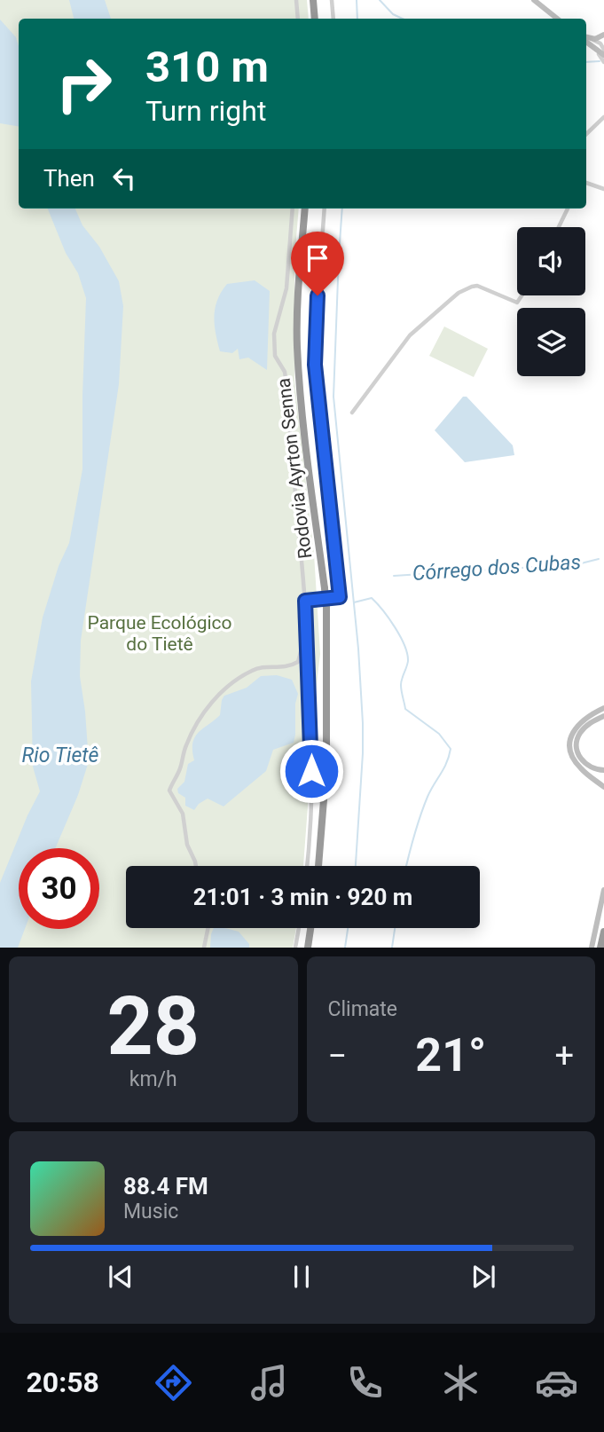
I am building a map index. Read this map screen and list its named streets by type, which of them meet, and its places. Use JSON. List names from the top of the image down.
{
  "streets": {
    "highway": ["Rodovia Ayrton Senna"]
  },
  "water": ["Córrego dos Cubas", "Rio Tietê"],
  "parks": ["Parque Ecológico do Tietê"],
  "page": {
    "turn": ["310 m", "Turn right"],
    "then": "Then",
    "limit": "30",
    "trip": "21:01 · 3 min · 920 m",
    "tile": [
      ["28", "km/h"],
      "Climate"
    ],
    "heat": ["−", "21°", "+"],
    "song": ["88.4 FM", "Music"],
    "tabs": "20:58"
  }
}
